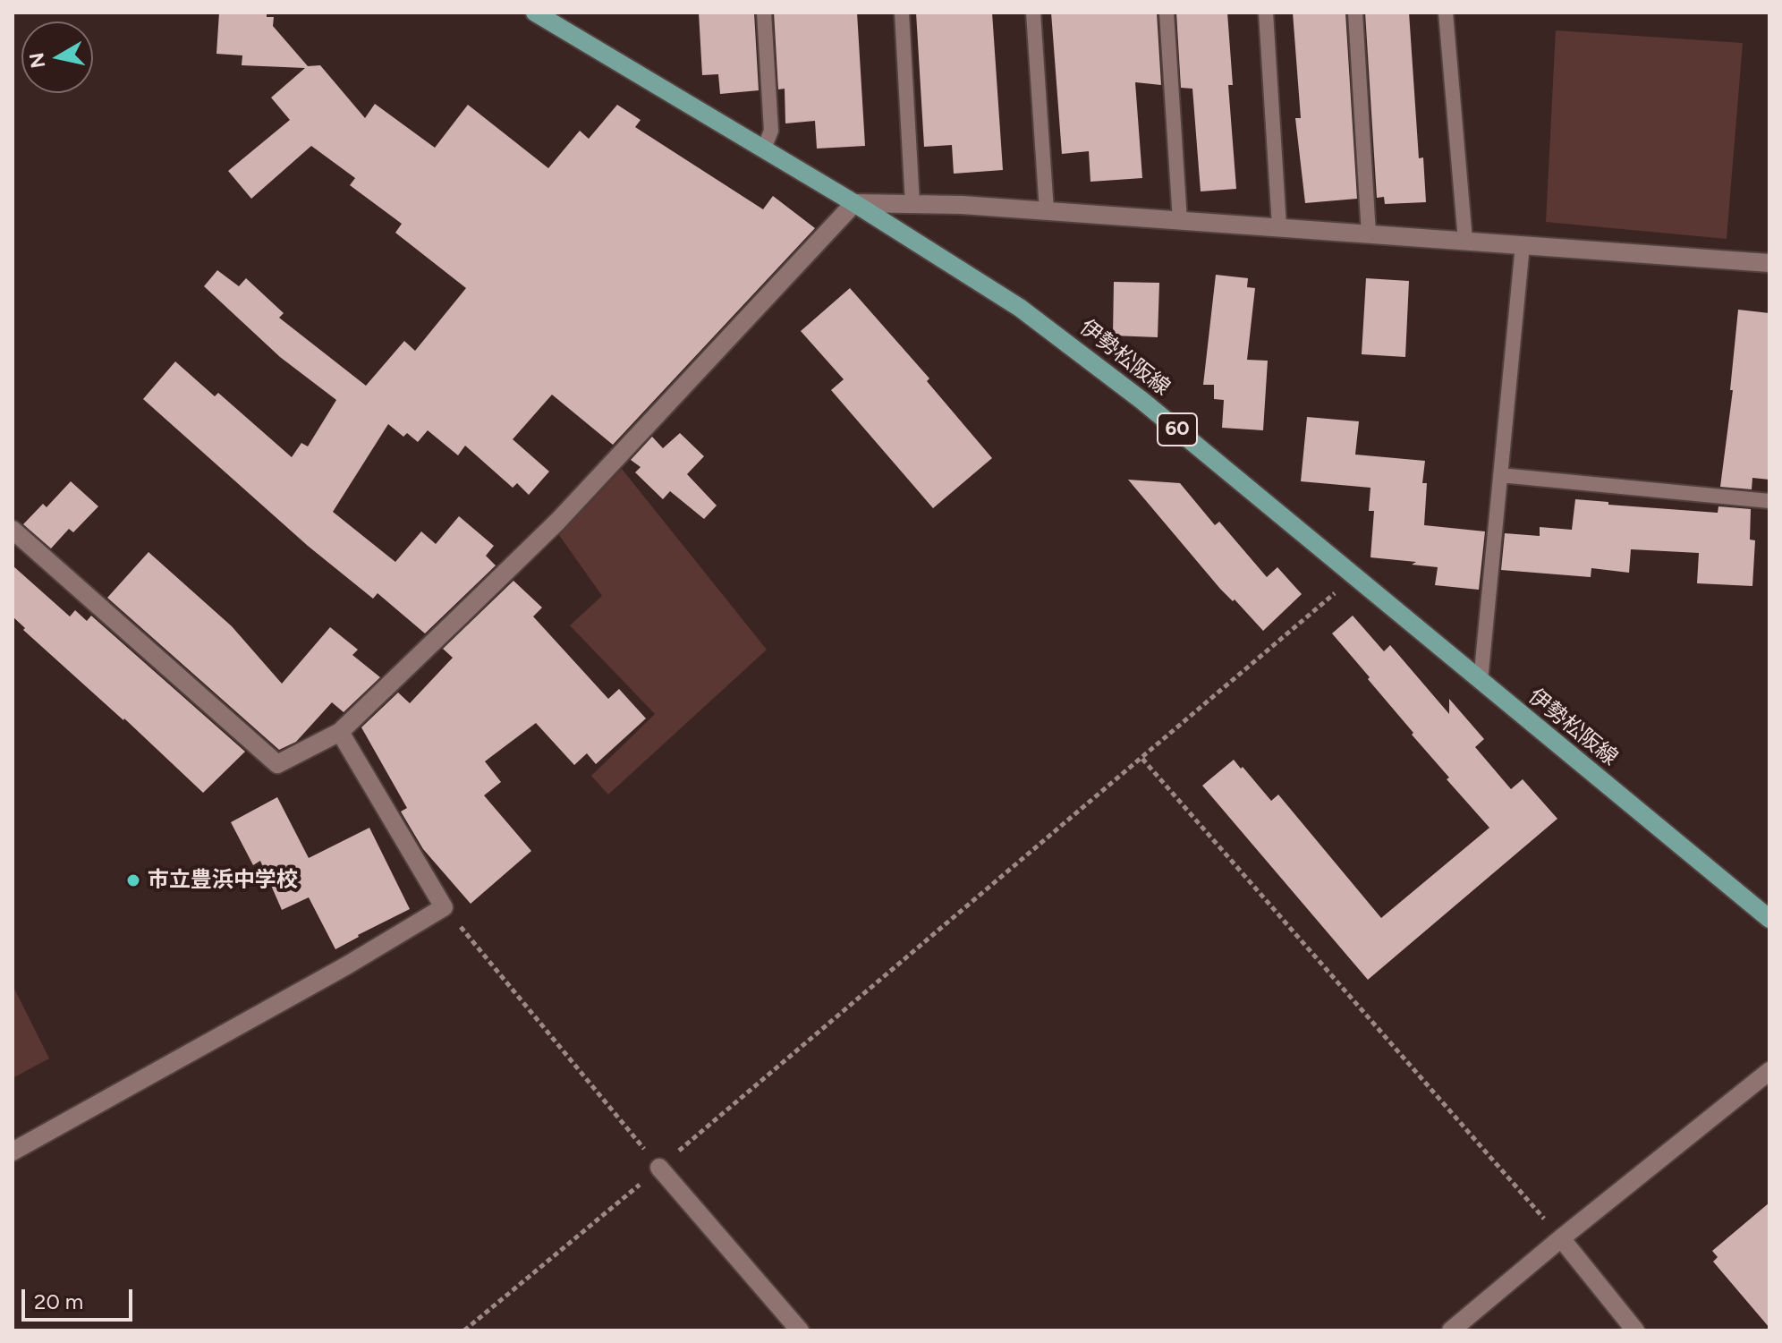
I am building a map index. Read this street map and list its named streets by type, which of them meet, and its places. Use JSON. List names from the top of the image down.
{
  "streets": {
    "main road": ["伊勢松阪線", "60"]
  },
  "places": ["市立豊浜中学校"],
  "scale_bar": "20 m",
  "north": "left"
}
